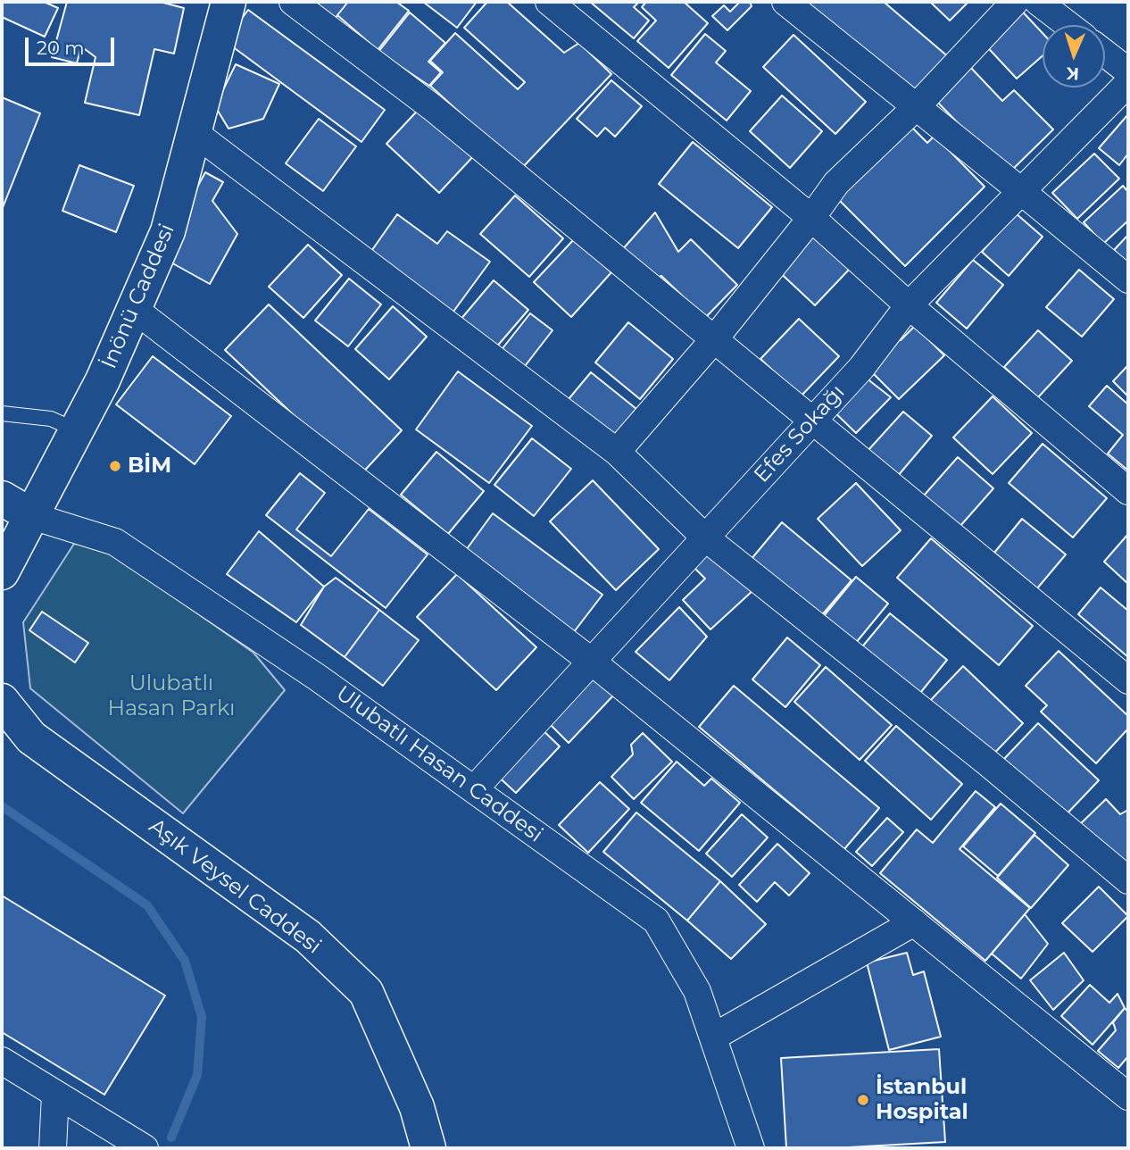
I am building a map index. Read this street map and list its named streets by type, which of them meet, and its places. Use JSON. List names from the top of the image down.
{
  "streets": {
    "main road": ["İnönü Caddesi", "Ulubatlı Hasan Caddesi", "Aşık Veysel Caddesi"],
    "street": ["Efes Sokağı"]
  },
  "crossings": [
    ["İnönü Caddesi", "Ulubatlı Hasan Caddesi"],
    ["Efes Sokağı", "Ulubatlı Hasan Caddesi"]
  ],
  "parks": ["Ulubatlı Hasan Parkı"],
  "places": ["BİM", "İstanbul Hospital"],
  "scale_bar": "20 m",
  "north": "bottom"
}
